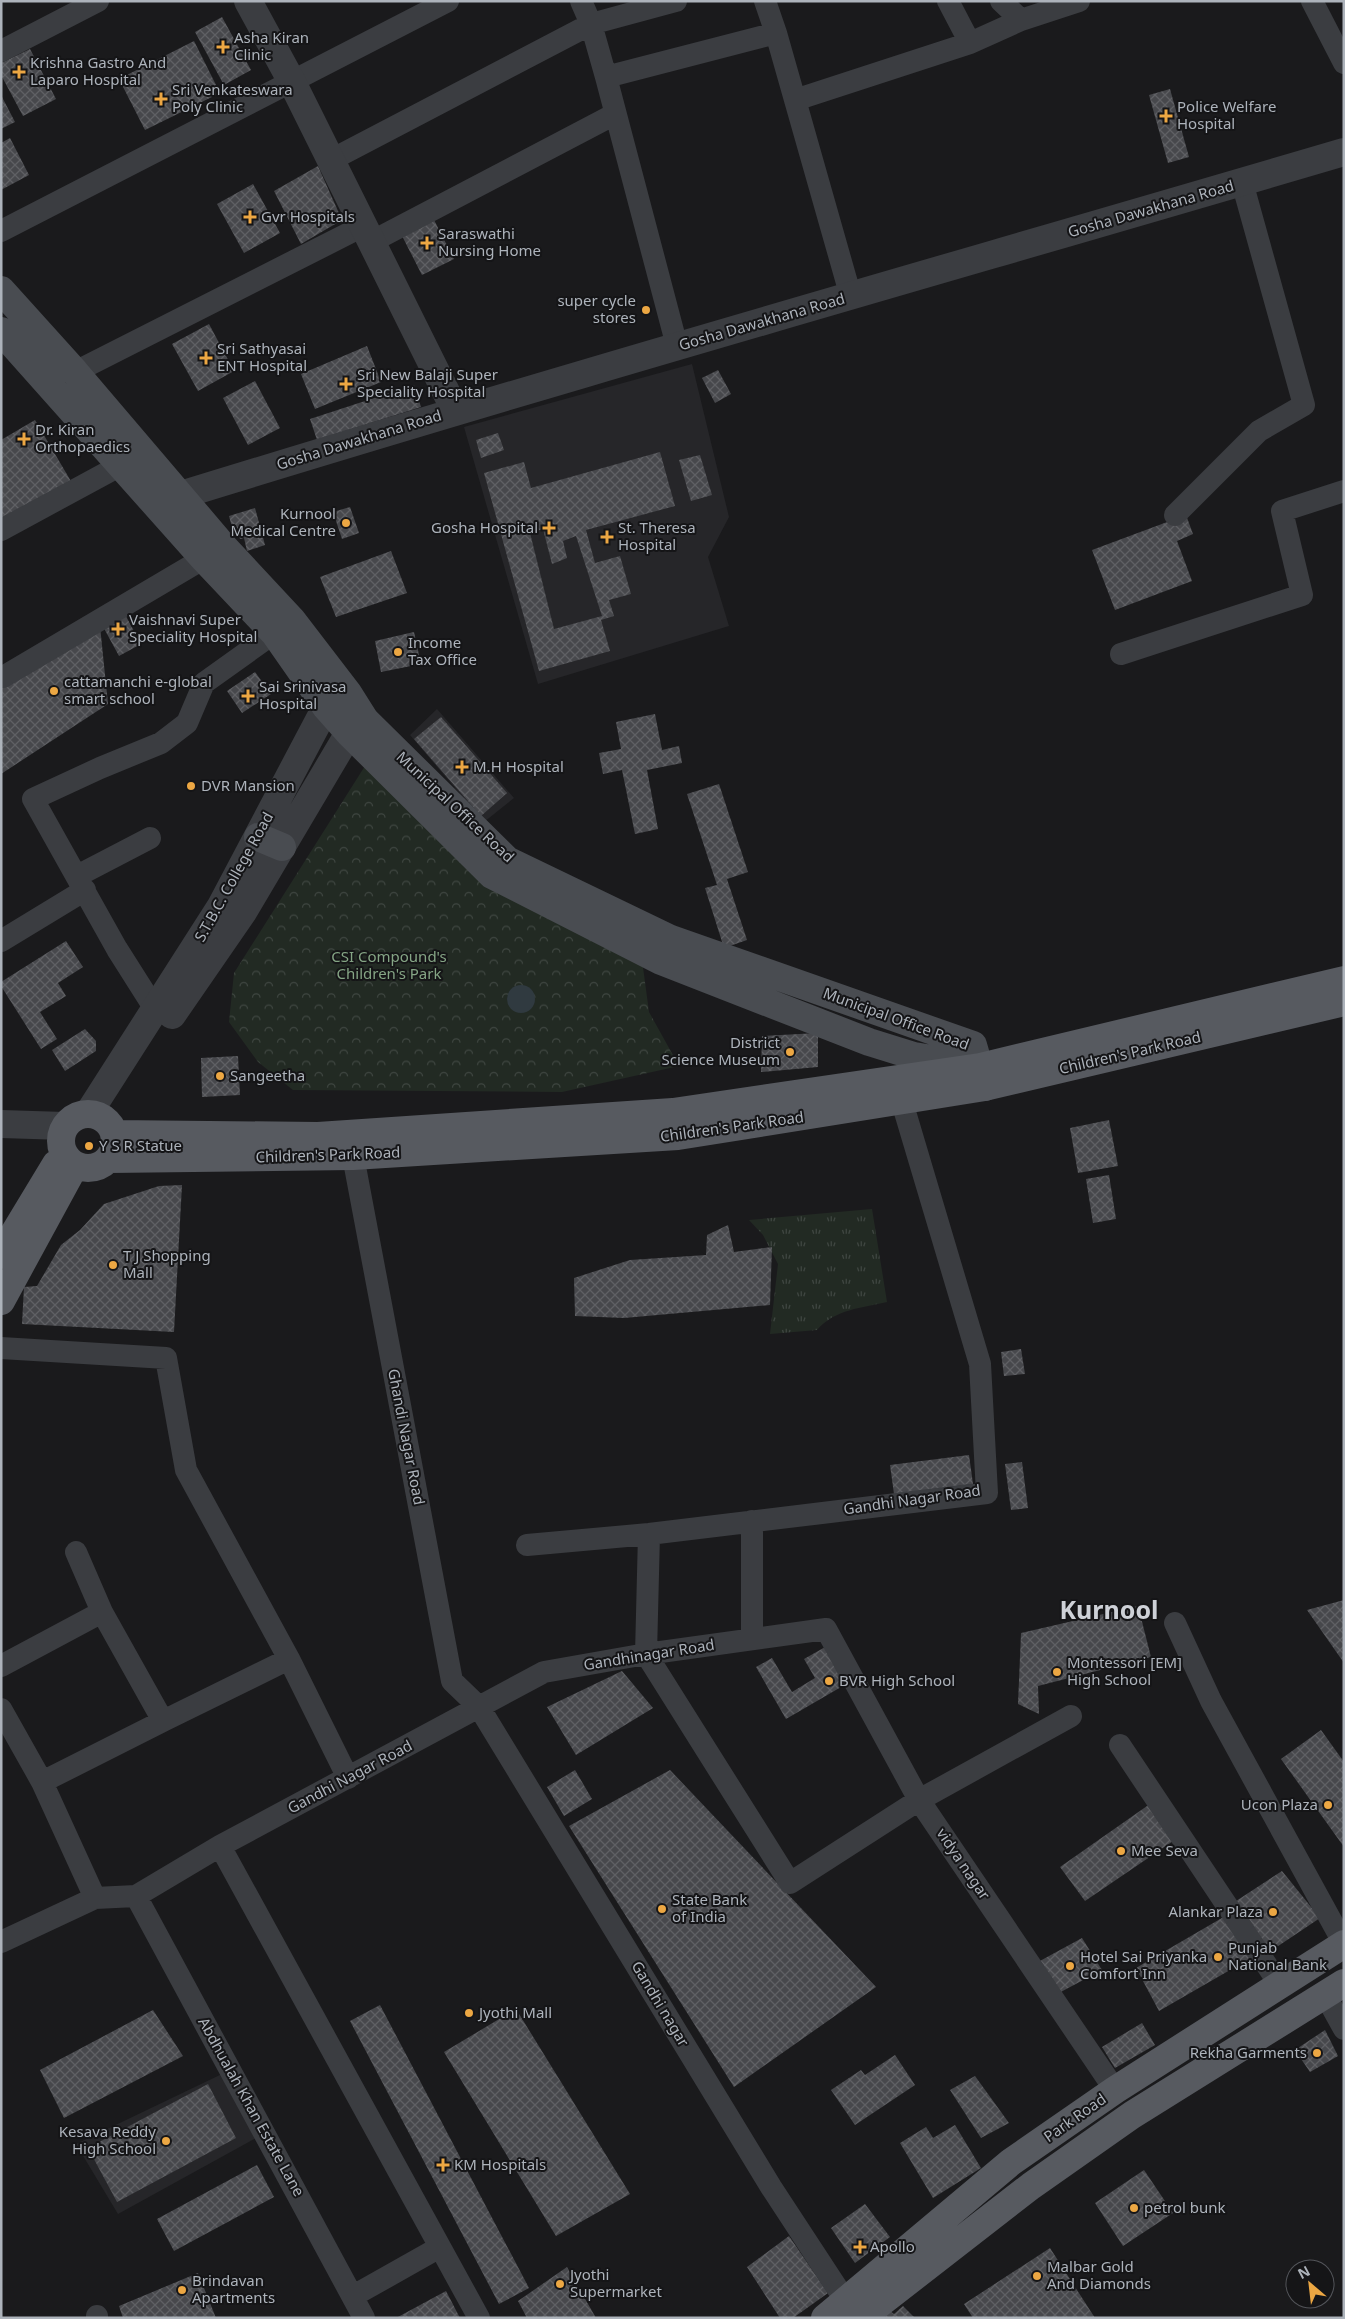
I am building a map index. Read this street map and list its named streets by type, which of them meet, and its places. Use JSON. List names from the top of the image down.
{
  "streets": {
    "main road": [
      "Municipal Office Road",
      "S.T.B.C. College Road",
      "Children's Park Road",
      "Park Road"
    ],
    "street": [
      "Gosha Dawakhana Road",
      "Ghandi Nagar Road",
      "Gandhi Nagar Road",
      "Gandhinagar Road",
      "vidya nagar",
      "Gandhi nagar",
      "Abdhualah Khan Estate Lane"
    ]
  },
  "crossings": [
    ["Gosha Dawakhana Road", "Municipal Office Road"],
    ["Municipal Office Road", "S.T.B.C. College Road"],
    ["Municipal Office Road", "Children's Park Road"],
    ["S.T.B.C. College Road", "Children's Park Road"],
    ["Children's Park Road", "Ghandi Nagar Road"],
    ["Children's Park Road", "Gandhi Nagar Road"],
    ["Ghandi Nagar Road", "Gandhi Nagar Road"],
    ["Ghandi Nagar Road", "Gandhinagar Road"],
    ["Ghandi Nagar Road", "Gandhi nagar"],
    ["Gandhi Nagar Road", "Gandhinagar Road"],
    ["Gandhi Nagar Road", "Gandhi nagar"],
    ["Gandhi Nagar Road", "Abdhualah Khan Estate Lane"],
    ["Gandhinagar Road", "vidya nagar"],
    ["Gandhinagar Road", "Gandhi nagar"],
    ["vidya nagar", "Park Road"],
    ["Gandhi nagar", "Park Road"]
  ],
  "districts": ["Kurnool"],
  "parks": ["CSI Compound's Children's Park"],
  "places": {
    "health": [
      "Asha Kiran Clinic",
      "Krishna Gastro And Laparo Hospital",
      "Sri Venkateswara Poly Clinic",
      "Police Welfare Hospital",
      "Gvr Hospitals",
      "Saraswathi Nursing Home",
      "Sri Sathyasai ENT Hospital",
      "Sri New Balaji Super Speciality Hospital",
      "Dr. Kiran Orthopaedics",
      "Gosha Hospital",
      "St. Theresa Hospital",
      "Vaishnavi Super Speciality Hospital",
      "Sai Srinivasa Hospital",
      "M.H Hospital",
      "KM Hospitals",
      "Apollo"
    ],
    "other": [
      "super cycle stores",
      "Kurnool Medical Centre",
      "Income Tax Office",
      "cattamanchi e-global smart school",
      "DVR Mansion",
      "District Science Museum",
      "Sangeetha",
      "Y S R Statue",
      "T J Shopping Mall",
      "Montessori [EM] High School",
      "BVR High School",
      "Ucon Plaza",
      "Mee Seva",
      "State Bank of India",
      "Alankar Plaza",
      "Punjab National Bank",
      "Hotel Sai Priyanka Comfort Inn",
      "Jyothi Mall",
      "Rekha Garments",
      "Kesava Reddy High School",
      "petrol bunk",
      "Malbar Gold And Diamonds",
      "Jyothi Supermarket",
      "Brindavan Apartments"
    ]
  },
  "north": "top left"
}
